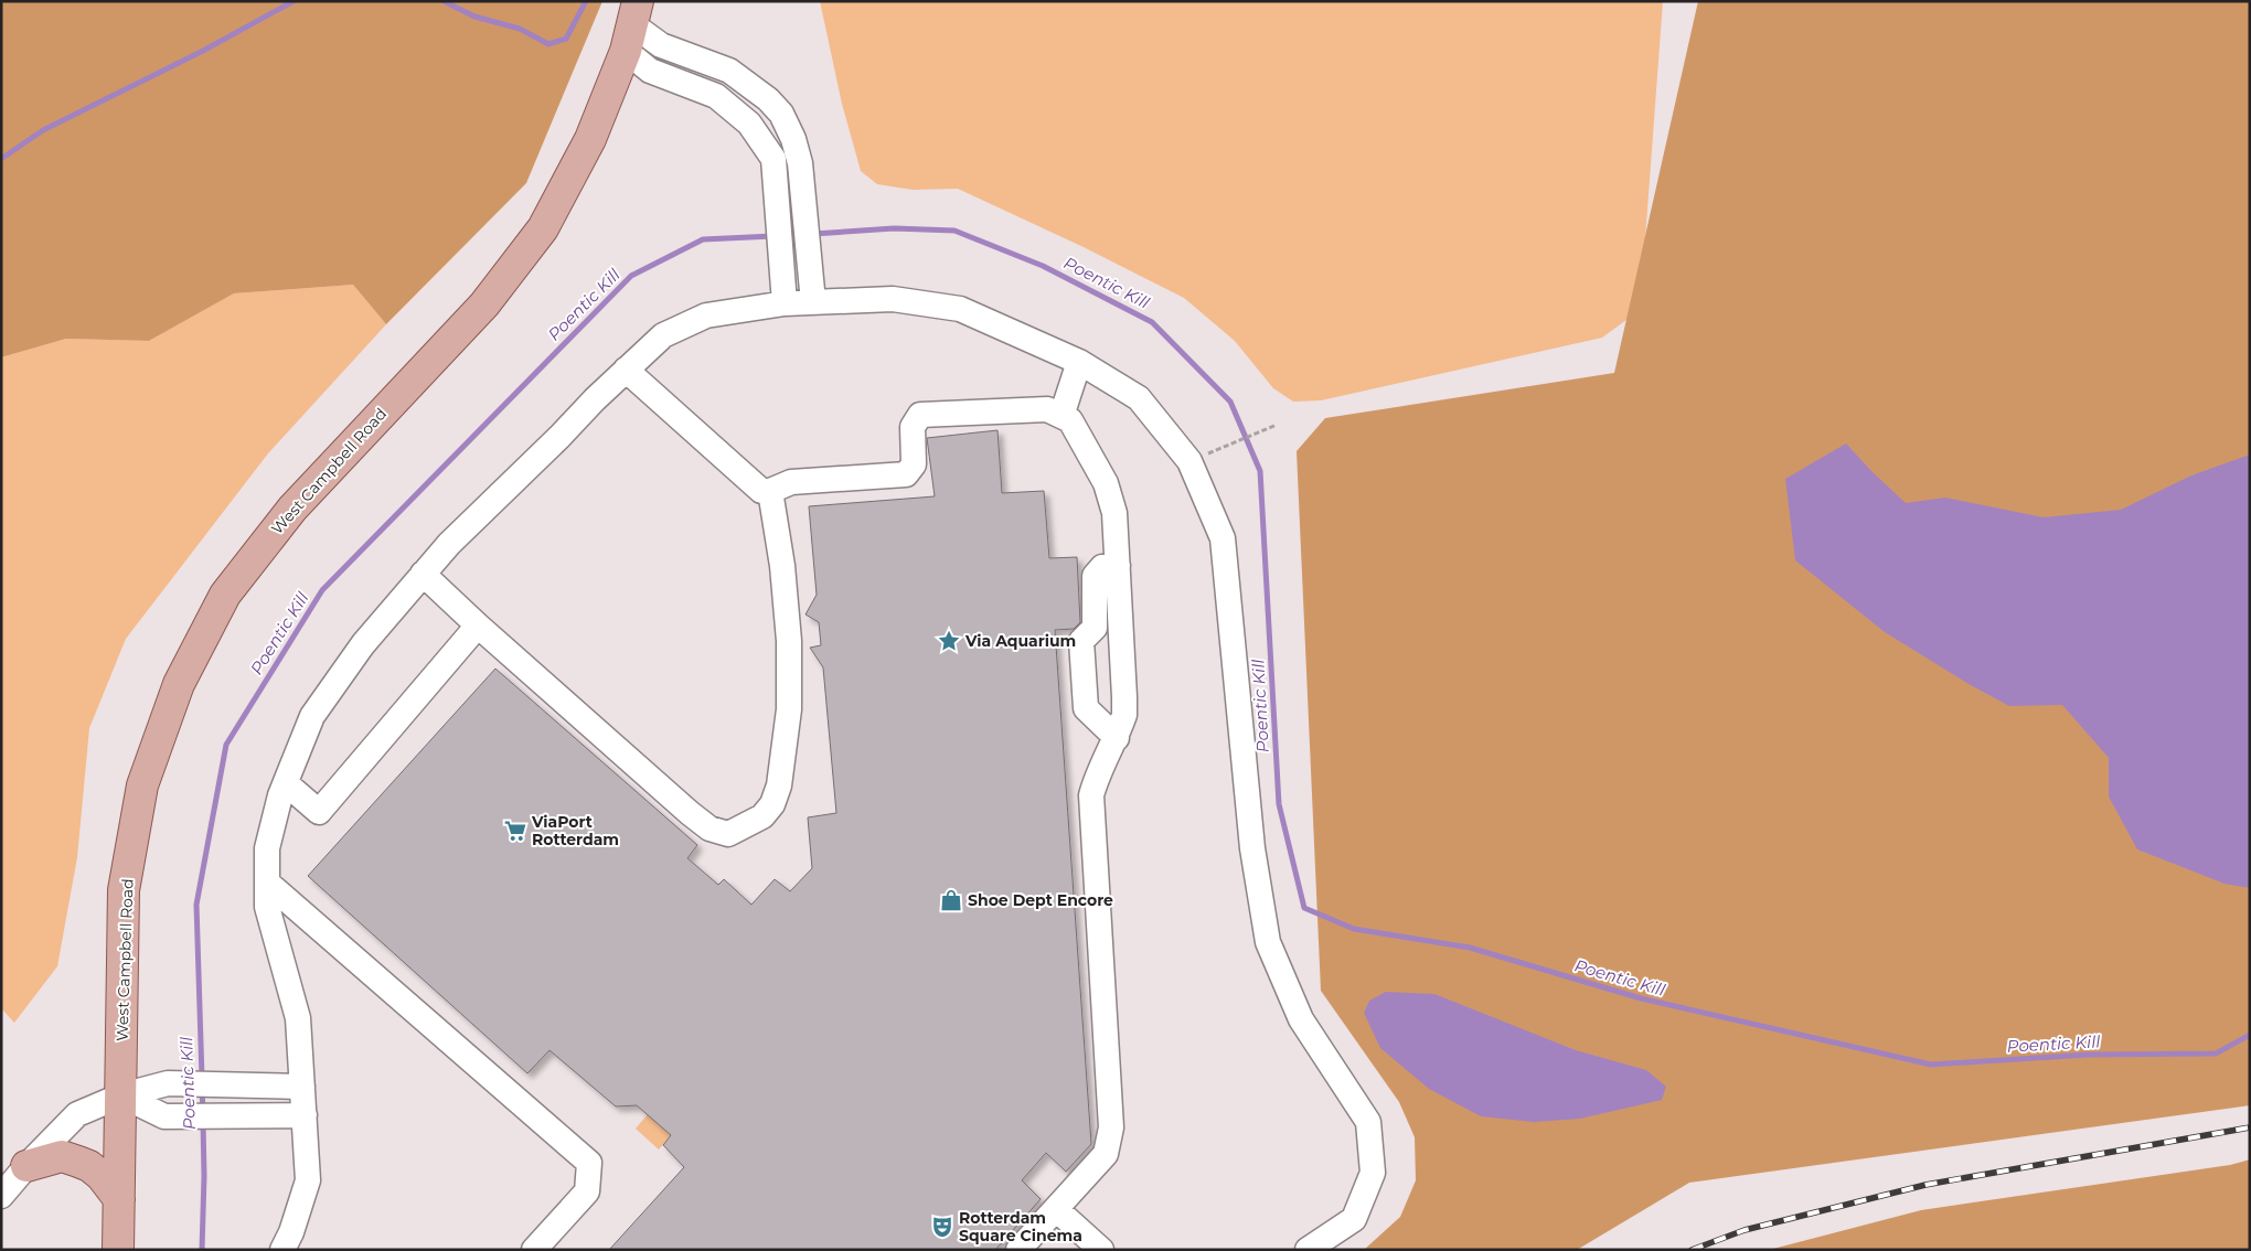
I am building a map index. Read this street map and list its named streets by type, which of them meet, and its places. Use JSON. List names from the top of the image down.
{
  "streets": {
    "main road": ["West Campbell Road"]
  },
  "water": ["Poentic Kill"],
  "places": {
    "place": ["Via Aquarium"],
    "supermarket": ["ViaPort Rotterdam"],
    "shop": ["Shoe Dept Encore"],
    "theatre": ["Rotterdam Square Cinema"]
  }
}
